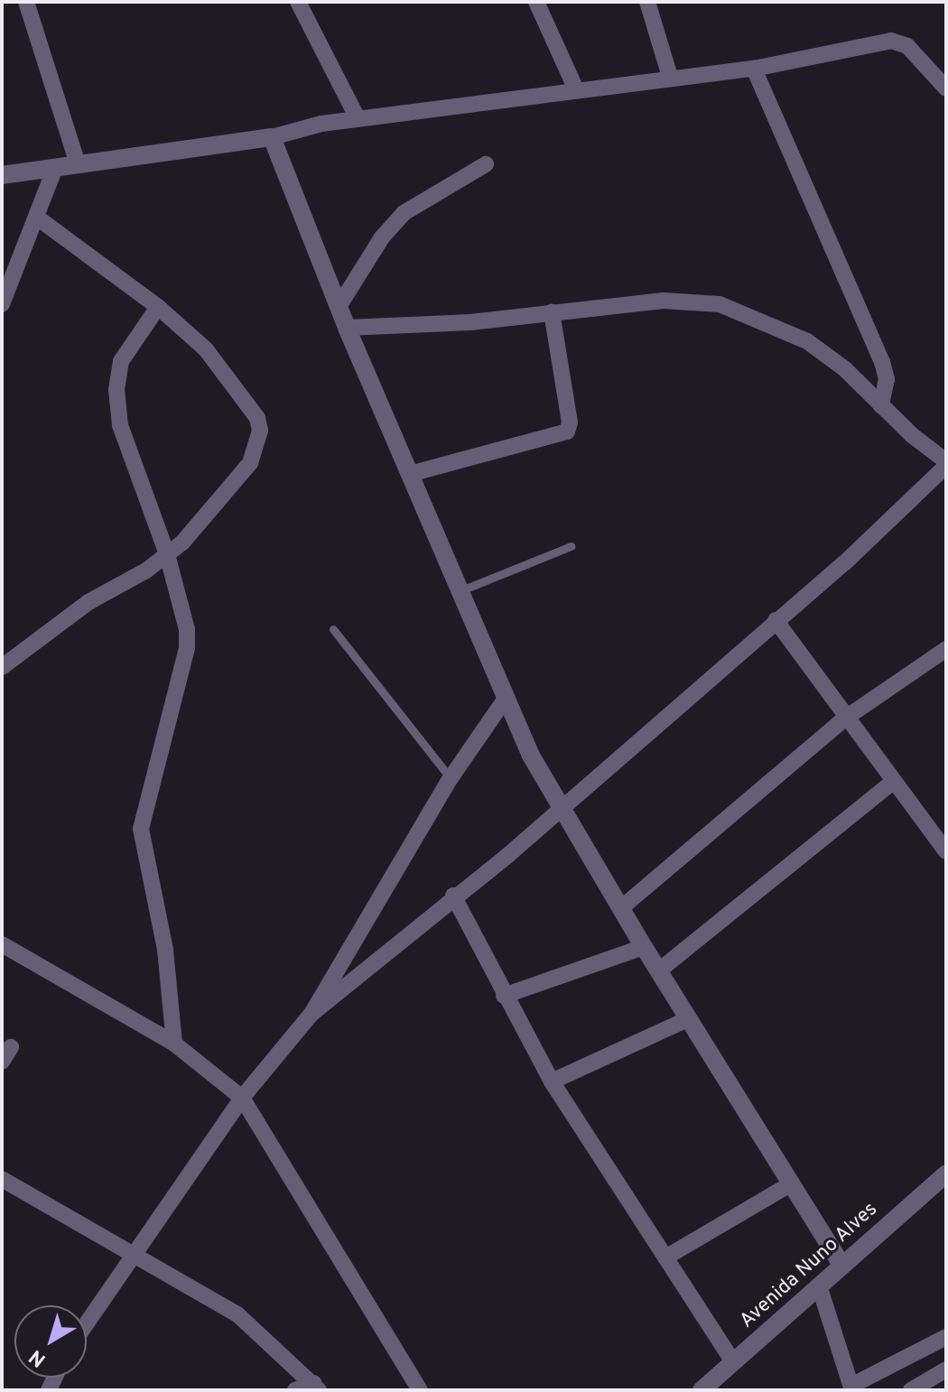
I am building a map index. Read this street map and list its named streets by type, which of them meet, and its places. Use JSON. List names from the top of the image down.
{
  "streets": {
    "street": ["Avenida Nuno Alves"]
  },
  "north": "bottom left"
}
